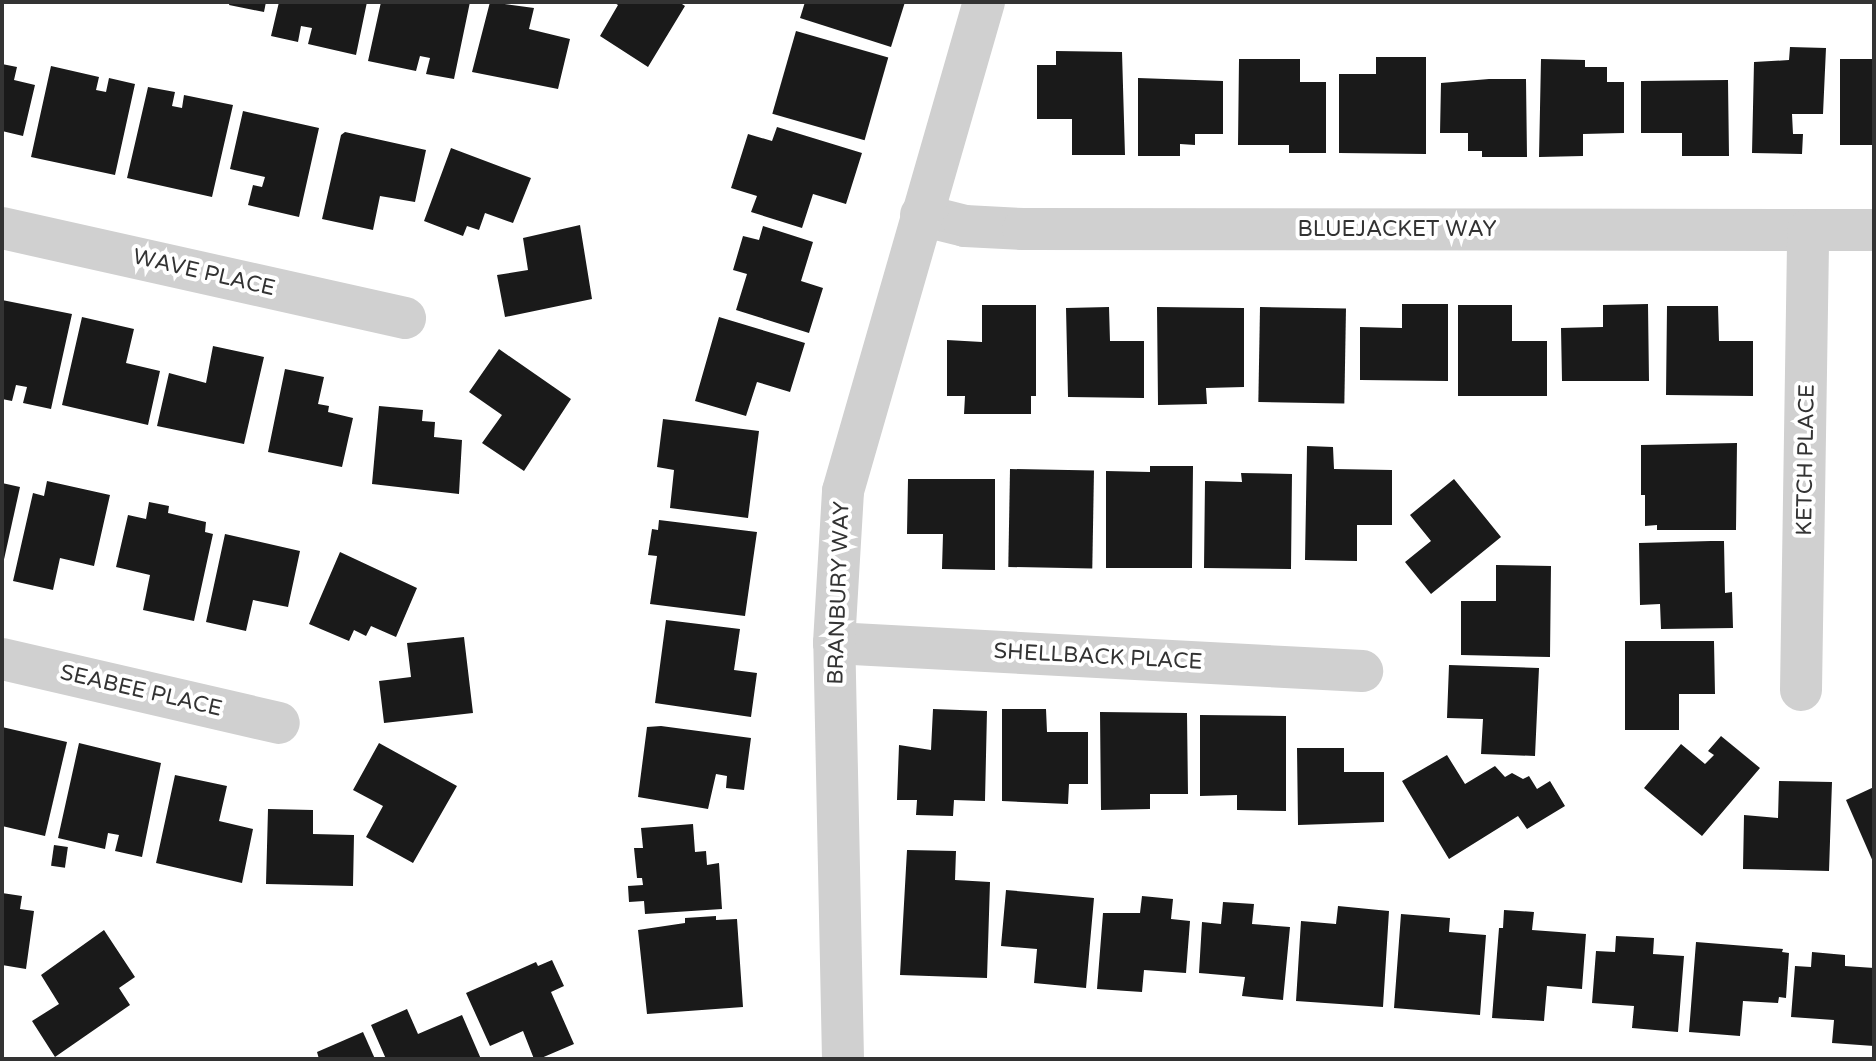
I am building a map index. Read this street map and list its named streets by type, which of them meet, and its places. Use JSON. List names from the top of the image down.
{
  "streets": {
    "street": [
      "BLUEJACKET WAY",
      "WAVE PLACE",
      "KETCH PLACE",
      "BRANBURY WAY",
      "SHELLBACK PLACE",
      "SEABEE PLACE"
    ]
  },
  "crossings": [
    ["BLUEJACKET WAY", "KETCH PLACE"],
    ["BLUEJACKET WAY", "BRANBURY WAY"],
    ["BRANBURY WAY", "SHELLBACK PLACE"]
  ]
}
